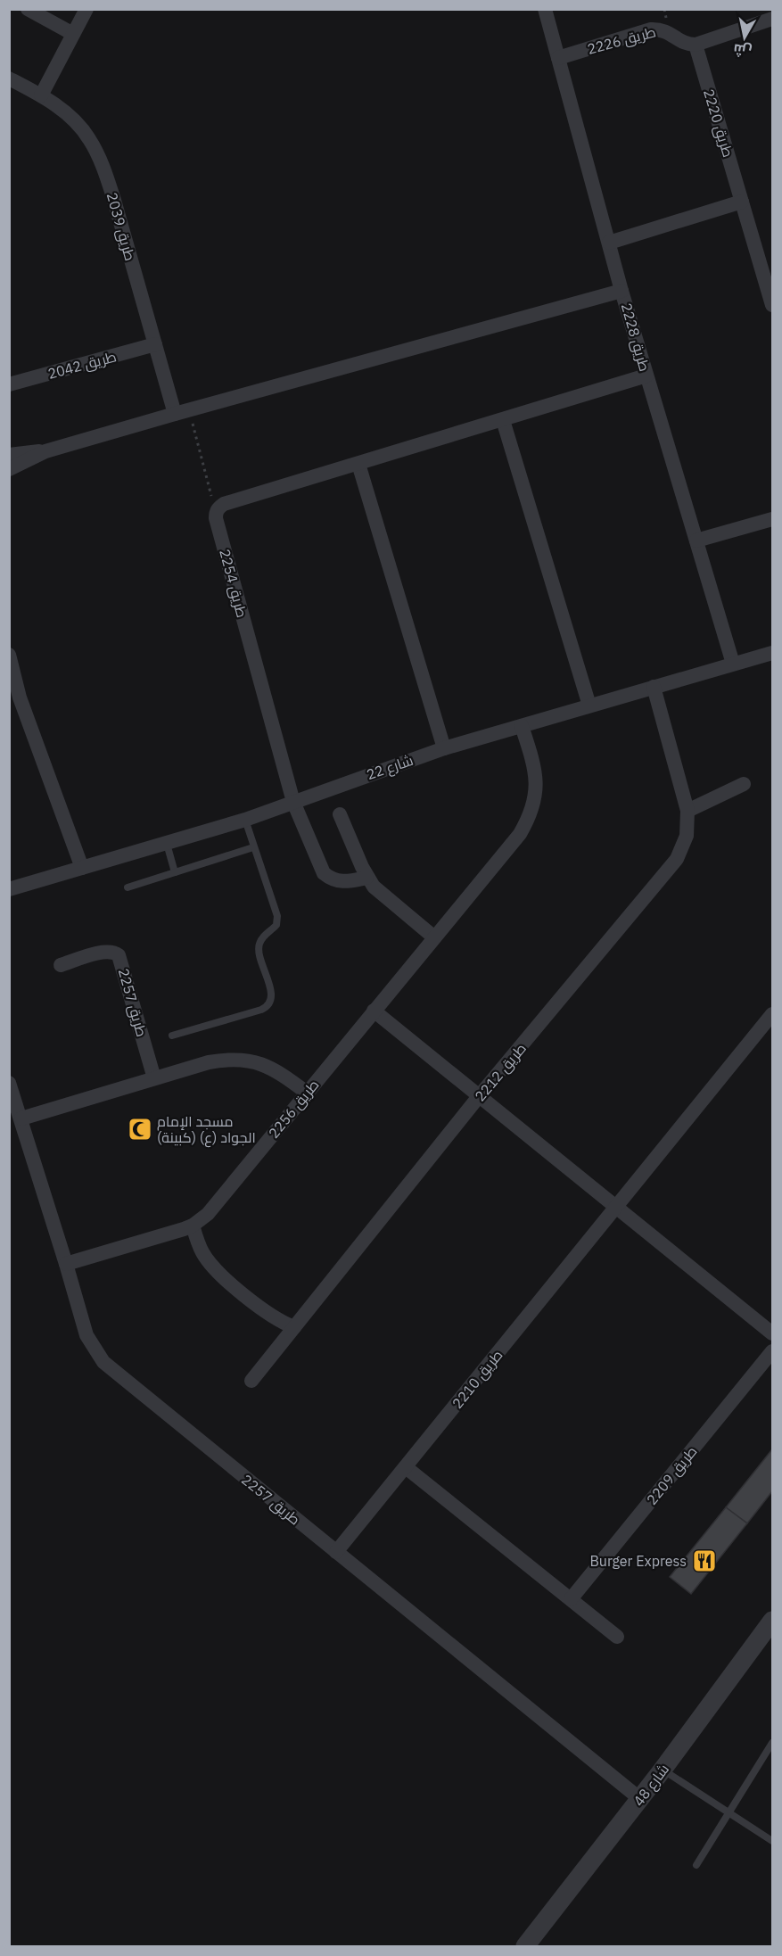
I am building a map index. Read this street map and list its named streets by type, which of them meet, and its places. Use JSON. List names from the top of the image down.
{
  "streets": {
    "street": [
      "طريق 2226",
      "طريق 2220",
      "طريق 2039",
      "طريق 2228",
      "طريق 2042",
      "طريق 2254",
      "شارع 22",
      "طريق 2257",
      "طريق 2212",
      "طريق 2256",
      "طريق 2210",
      "طريق 2209",
      "شارع 48"
    ]
  },
  "crossings": [
    ["طريق 2226", "طريق 2220"],
    ["طريق 2226", "طريق 2228"],
    ["طريق 2039", "طريق 2042"],
    ["طريق 2228", "شارع 22"],
    ["طريق 2254", "شارع 22"],
    ["شارع 22", "طريق 2212"],
    ["شارع 22", "طريق 2256"],
    ["طريق 2257", "طريق 2256"],
    ["طريق 2257", "طريق 2210"],
    ["طريق 2257", "شارع 48"]
  ],
  "places": {
    "mosque": ["مسجد الإمام الجواد (ع) (كبينة)"],
    "restaurant": ["Burger Express"]
  },
  "north": "bottom"
}
